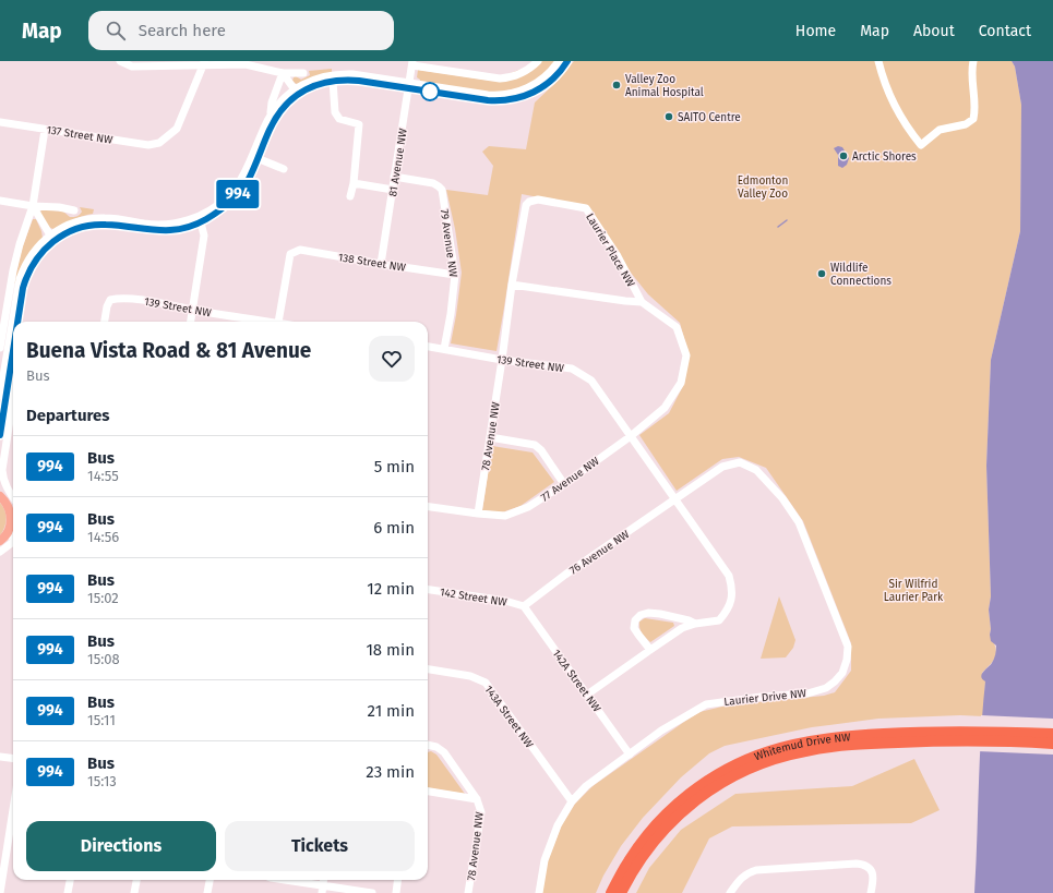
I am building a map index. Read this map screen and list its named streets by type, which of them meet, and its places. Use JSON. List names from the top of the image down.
{
  "streets": {
    "highway": ["Whitemud Drive NW"],
    "street": [
      "137 Street NW",
      "81 Avenue NW",
      "79 Avenue NW",
      "Laurier Place NW",
      "138 Street NW",
      "139 Street NW",
      "78 Avenue NW",
      "77 Avenue NW",
      "76 Avenue NW",
      "142 Street NW",
      "142A Street NW",
      "Laurier Drive NW",
      "143A Street NW"
    ]
  },
  "crossings": [
    ["81 Avenue NW", "79 Avenue NW"],
    ["81 Avenue NW", "138 Street NW"],
    ["79 Avenue NW", "138 Street NW"],
    ["79 Avenue NW", "139 Street NW"],
    ["Laurier Place NW", "139 Street NW"],
    ["Laurier Place NW", "78 Avenue NW"],
    ["Laurier Place NW", "77 Avenue NW"],
    ["139 Street NW", "78 Avenue NW"],
    ["139 Street NW", "77 Avenue NW"],
    ["78 Avenue NW", "77 Avenue NW"],
    ["76 Avenue NW", "142 Street NW"],
    ["76 Avenue NW", "142A Street NW"],
    ["76 Avenue NW", "Laurier Drive NW"],
    ["142 Street NW", "142A Street NW"],
    ["142A Street NW", "Laurier Drive NW"],
    ["Laurier Drive NW", "143A Street NW"]
  ],
  "parks": ["Edmonton Valley Zoo", "Sir Wilfrid Laurier Park"],
  "places": [
    "Valley Zoo Animal Hospital",
    "SAITO Centre",
    "Arctic Shores",
    "Wildlife Connections"
  ],
  "lines": ["bus line 994"],
  "page": {
    "header": "Map",
    "search": "Search here",
    "nav": [
      "Home",
      "Map",
      "About",
      "Contact"
    ],
    "on_map": "994",
    "heading": [
      ["Buena Vista Road & 81 Avenue", "Bus"],
      "Departures"
    ],
    "list": [
      {
        "mark": "994",
        "name": "Bus",
        "note": "14:55",
        "value": "5 min"
      },
      {
        "mark": "994",
        "name": "Bus",
        "note": "14:56",
        "value": "6 min"
      },
      {
        "mark": "994",
        "name": "Bus",
        "note": "15:02",
        "value": "12 min"
      },
      {
        "mark": "994",
        "name": "Bus",
        "note": "15:08",
        "value": "18 min"
      },
      {
        "mark": "994",
        "name": "Bus",
        "note": "15:11",
        "value": "21 min"
      },
      {
        "mark": "994",
        "name": "Bus",
        "note": "15:13",
        "value": "23 min"
      }
    ],
    "buttons": ["Directions", "Tickets"]
  }
}
